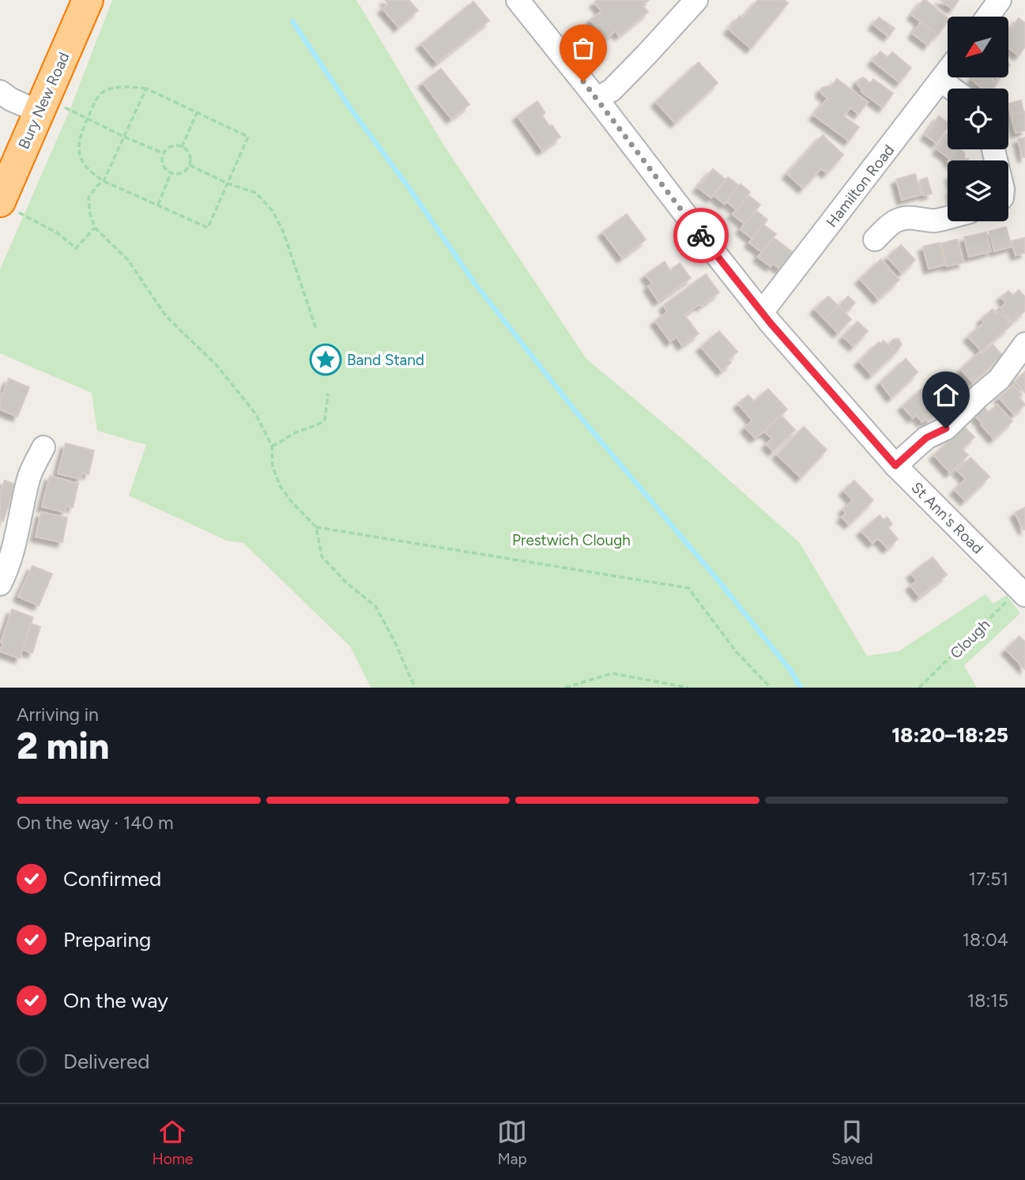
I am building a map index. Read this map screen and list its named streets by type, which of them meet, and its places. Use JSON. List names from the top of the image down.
{
  "streets": {
    "highway": ["Bury New Road"],
    "street": ["Hamilton Road", "St Ann's Road"],
    "path": ["Clough"]
  },
  "crossings": [
    ["Hamilton Road", "St Ann's Road"],
    ["St Ann's Road", "Clough"]
  ],
  "parks": ["Prestwich Clough"],
  "places": {
    "place": ["Band Stand"]
  },
  "north": "bottom left",
  "page": {
    "heading": ["2 min", "Arriving in", "18:20–18:25"],
    "bar": "On the way · 140 m",
    "list": [
      ["Confirmed", "17:51"],
      ["Preparing", "18:04"],
      ["On the way", "18:15"],
      "Delivered"
    ],
    "tabs": ["Home", "Map", "Saved"]
  }
}
